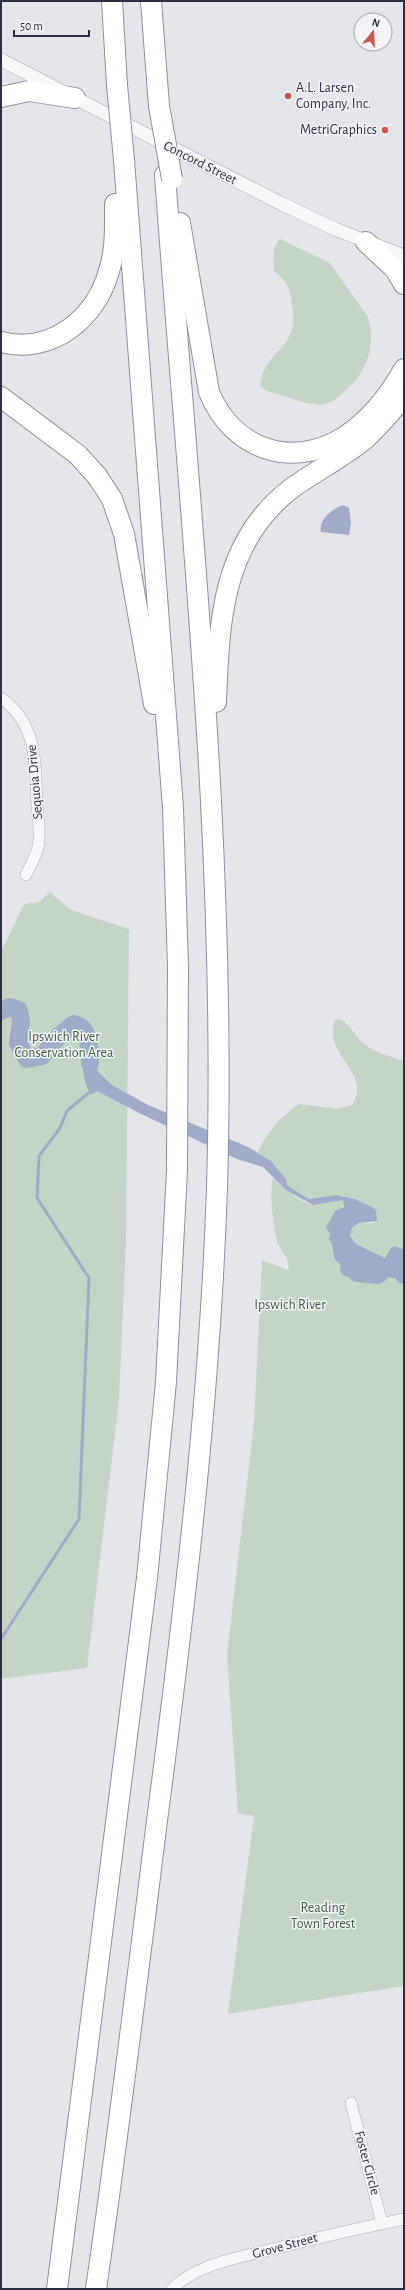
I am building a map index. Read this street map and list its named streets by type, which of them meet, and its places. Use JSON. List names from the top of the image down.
{
  "streets": {
    "street": [
      "Concord Street",
      "Sequoia Drive",
      "Foster Circle",
      "Grove Street"
    ]
  },
  "crossings": [
    ["Foster Circle", "Grove Street"]
  ],
  "parks": ["Ipswich River Conservation Area", "Ipswich River", "Reading Town Forest"],
  "places": ["A.L. Larsen Company, Inc.", "MetriGraphics"],
  "scale_bar": "50 m",
  "north": "top"
}
